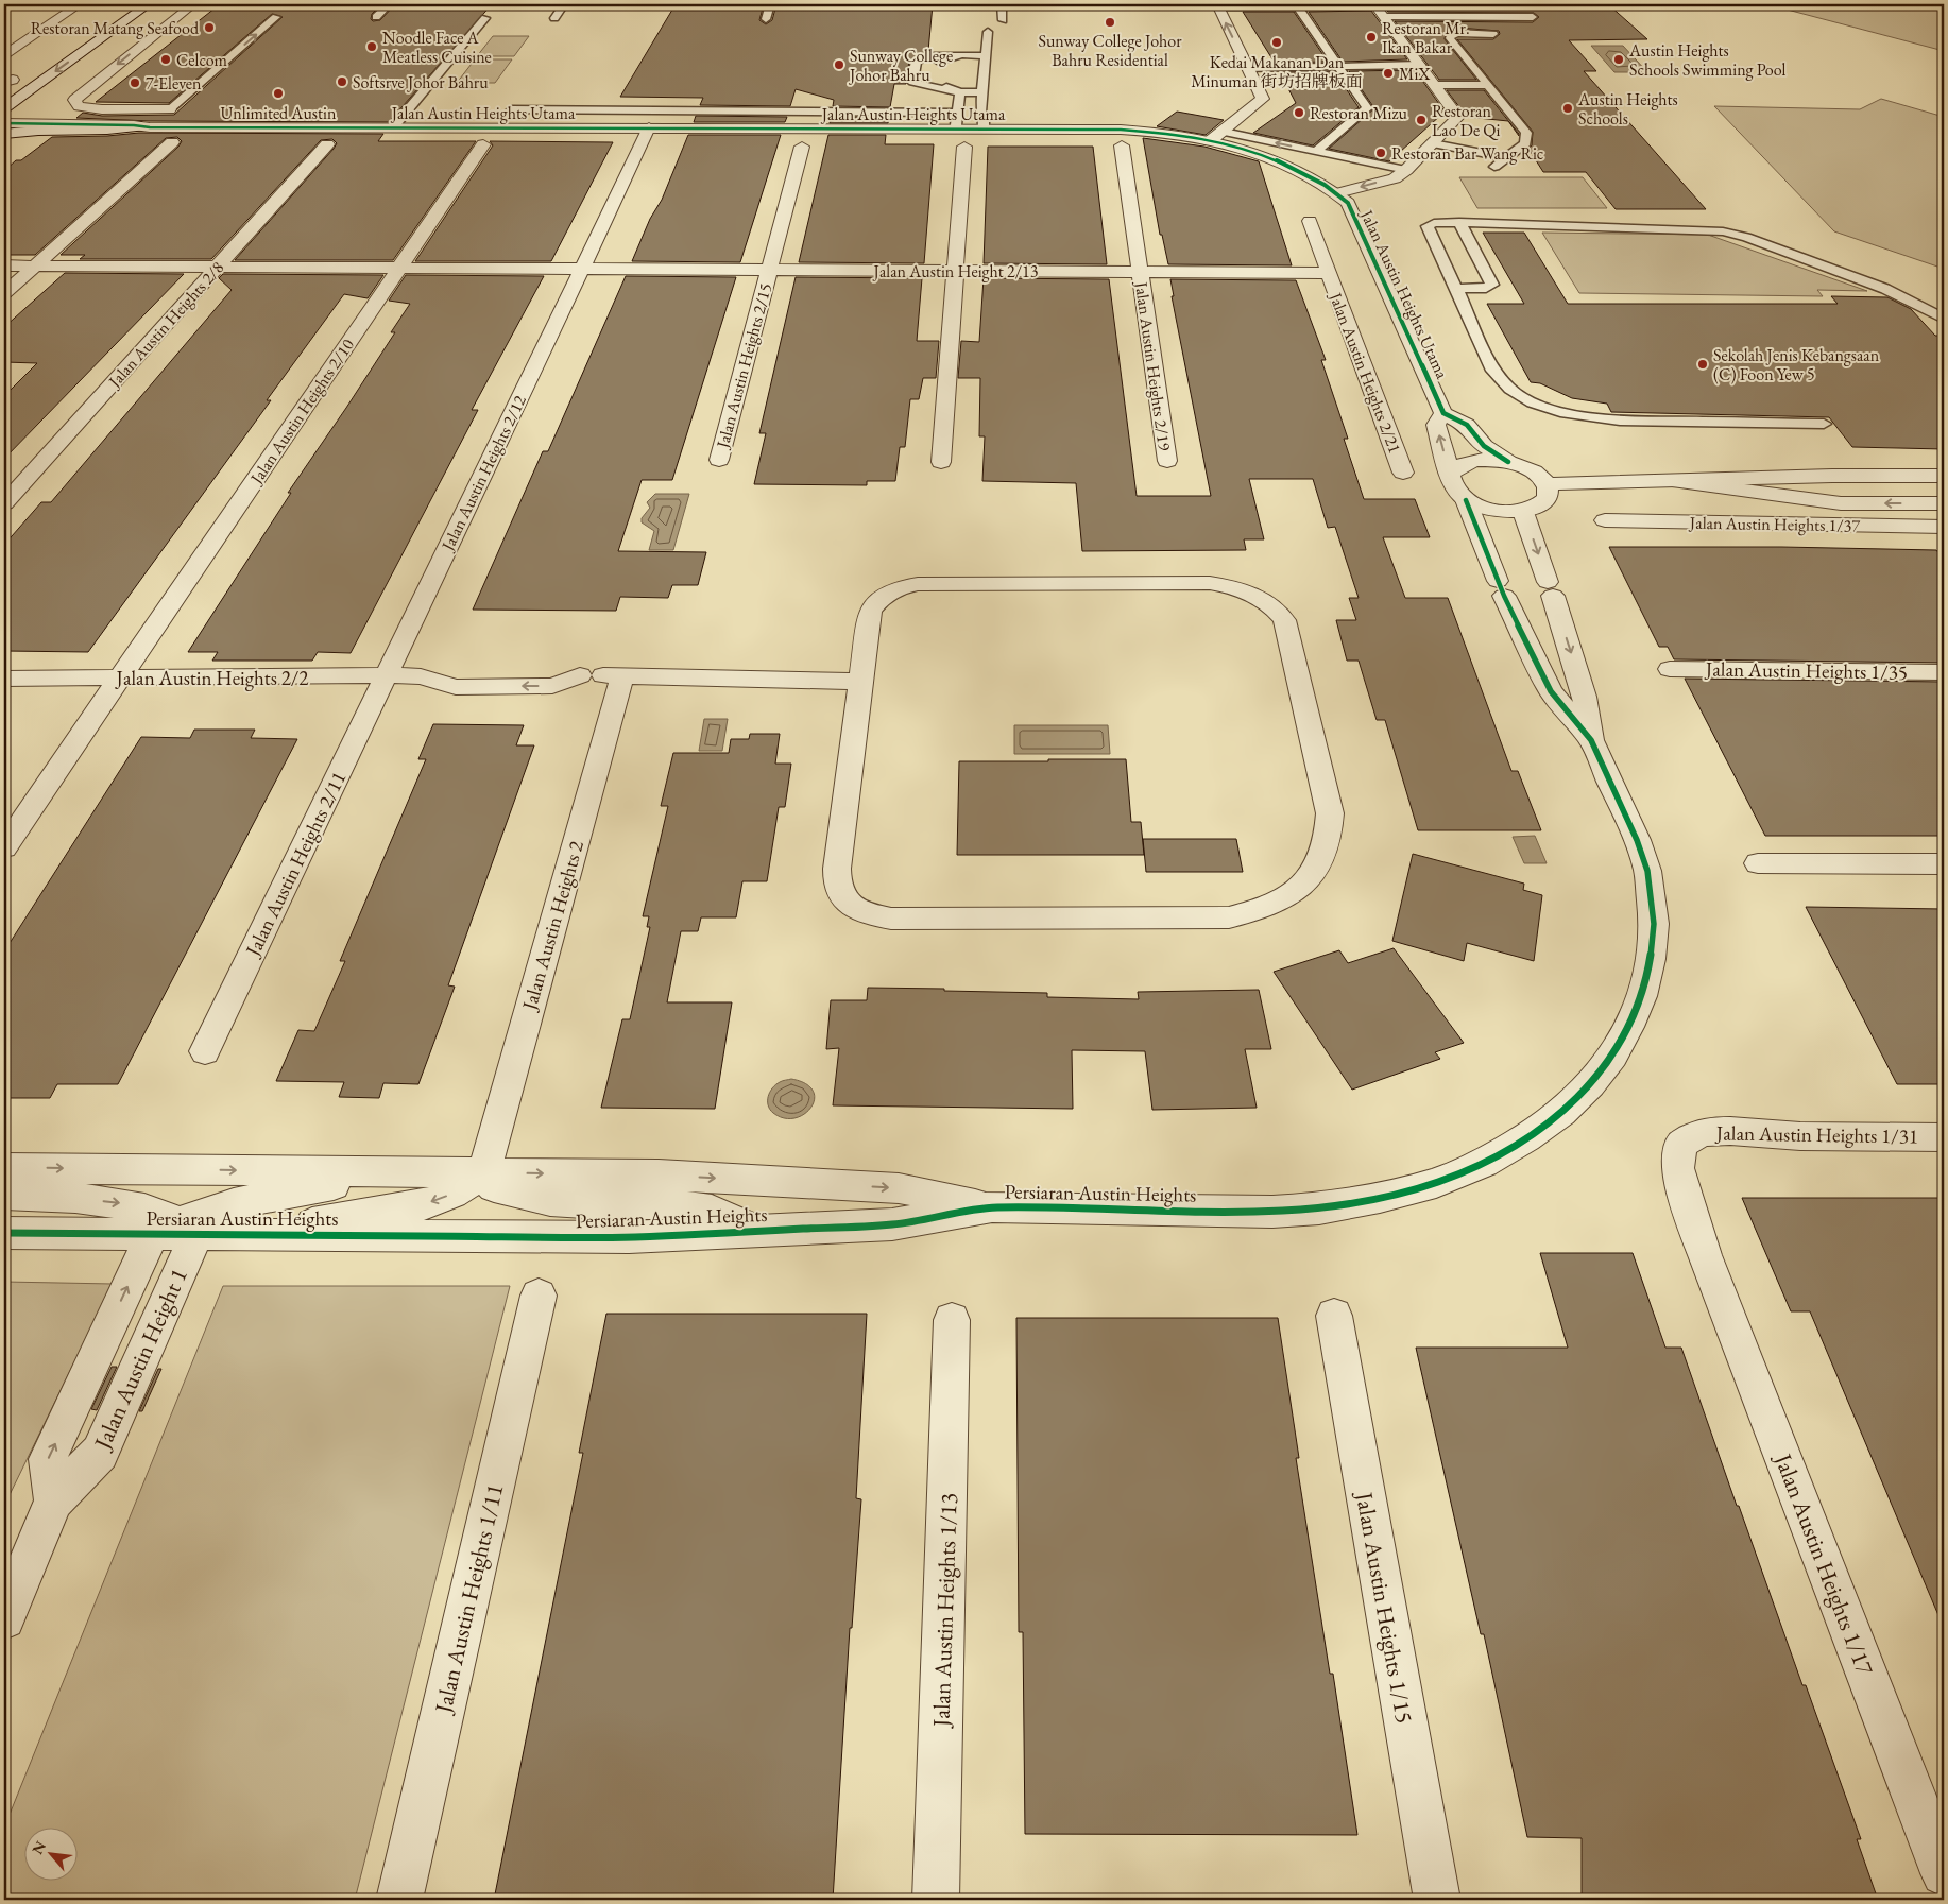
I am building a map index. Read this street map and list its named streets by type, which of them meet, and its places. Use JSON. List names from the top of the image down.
{
  "streets": {
    "street": [
      "Jalan Austin Heights Utama",
      "Jalan Austin Height 2/13",
      "Jalan Austin Heights 2/8",
      "Jalan Austin Heights 2/15",
      "Jalan Austin Heights 2/19",
      "Jalan Austin Heights 2/21",
      "Jalan Austin Heights 2/10",
      "Jalan Austin Heights 2/12",
      "Jalan Austin Heights 1/37",
      "Jalan Austin Heights 1/35",
      "Jalan Austin Heights 2/2",
      "Jalan Austin Heights 2/11",
      "Jalan Austin Heights 2",
      "Jalan Austin Heights 1/31",
      "Persiaran Austin Heights",
      "Jalan Austin Height 1",
      "Jalan Austin Heights 1/17",
      "Jalan Austin Heights 1/11",
      "Jalan Austin Heights 1/15",
      "Jalan Austin Heights 1/13"
    ]
  },
  "crossings": [
    ["Jalan Austin Heights Utama", "Jalan Austin Heights 2/12"],
    ["Jalan Austin Height 2/13", "Jalan Austin Heights 2/8"],
    ["Jalan Austin Height 2/13", "Jalan Austin Heights 2/15"],
    ["Jalan Austin Height 2/13", "Jalan Austin Heights 2/19"],
    ["Jalan Austin Height 2/13", "Jalan Austin Heights 2/21"],
    ["Jalan Austin Height 2/13", "Jalan Austin Heights 2/10"],
    ["Jalan Austin Height 2/13", "Jalan Austin Heights 2/12"],
    ["Jalan Austin Heights 2/10", "Jalan Austin Heights 2/2"],
    ["Jalan Austin Heights 2/12", "Jalan Austin Heights 2/2"],
    ["Jalan Austin Heights 2/12", "Jalan Austin Heights 2/11"],
    ["Jalan Austin Heights 2/2", "Jalan Austin Heights 2/11"],
    ["Jalan Austin Heights 2/2", "Jalan Austin Heights 2"],
    ["Jalan Austin Heights 2", "Persiaran Austin Heights"],
    ["Jalan Austin Heights 1/31", "Jalan Austin Heights 1/17"],
    ["Persiaran Austin Heights", "Jalan Austin Height 1"]
  ],
  "places": [
    "Sunway College Johor Bahru Residential",
    "Restoran Matang Seafood",
    "Restoran Mr. Ikan Bakar",
    "Kedai Makanan Dan Minuman 街坊招牌板面",
    "Noodle Face A Meatless Cuisine",
    "Celcom",
    "Austin Heights Schools Swimming Pool",
    "Sunway College Johor Bahru",
    "MiX",
    "Softsrve Johor Bahru",
    "7-Eleven",
    "Unlimited Austin",
    "Austin Heights Schools",
    "Restoran Mizu",
    "Restoran Lao De Qi",
    "Restoran Bar Wang Ric",
    "Sekolah Jenis Kebangsaan (C) Foon Yew 5"
  ],
  "north": "top left"
}
